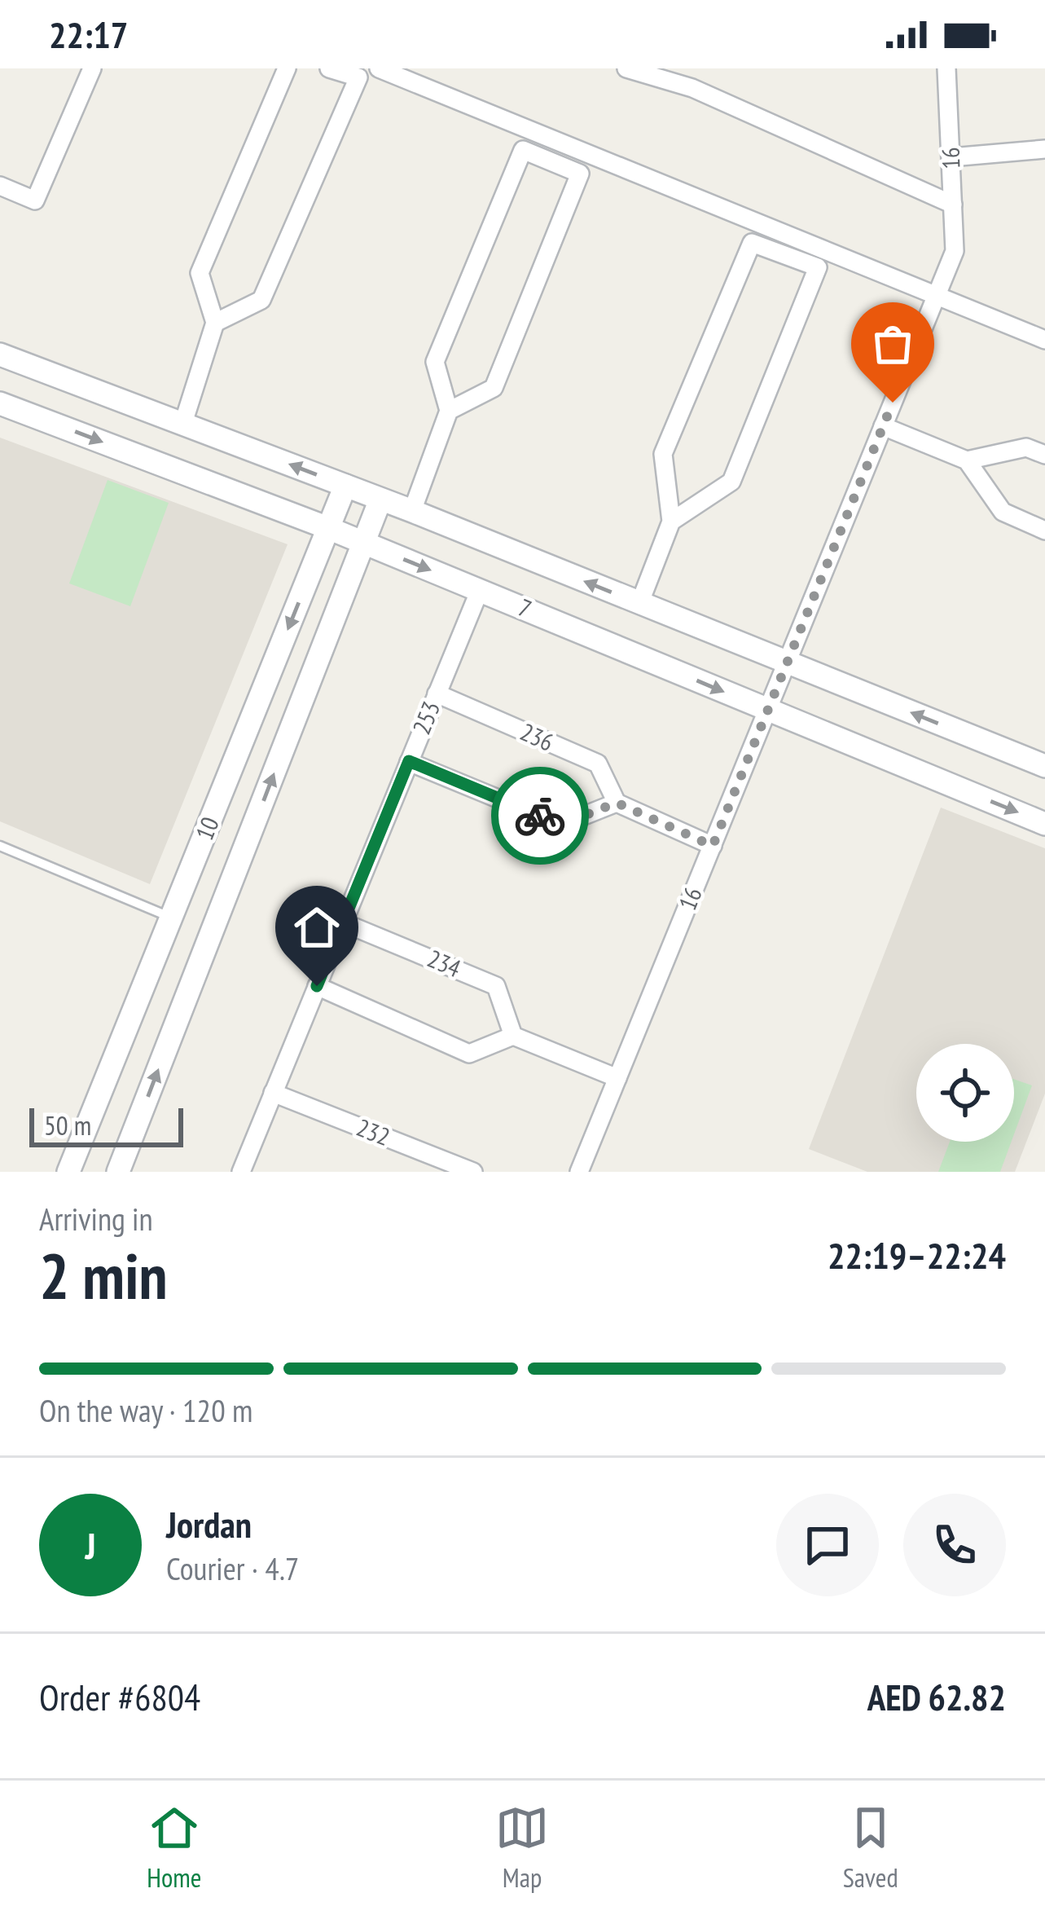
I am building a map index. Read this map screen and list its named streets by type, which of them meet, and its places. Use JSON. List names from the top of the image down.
{
  "streets": {
    "street": [
      "16",
      "7",
      "253",
      "236",
      "10",
      "234",
      "232"
    ]
  },
  "crossings": [
    ["16", "7"],
    ["7", "253"],
    ["7", "10"],
    ["253", "236"],
    ["253", "234"],
    ["253", "232"]
  ],
  "scale_bar": "50 m",
  "page": {
    "status": "22:17",
    "scale": "50 m",
    "heading": ["2 min", "Arriving in", "22:19–22:24"],
    "panel": [
      "Jordan",
      "Courier · 4.7",
      "Order #6804",
      "AED 62.82"
    ],
    "bar": "On the way · 120 m",
    "round": "J",
    "tabs": ["Home", "Map", "Saved"]
  }
}
